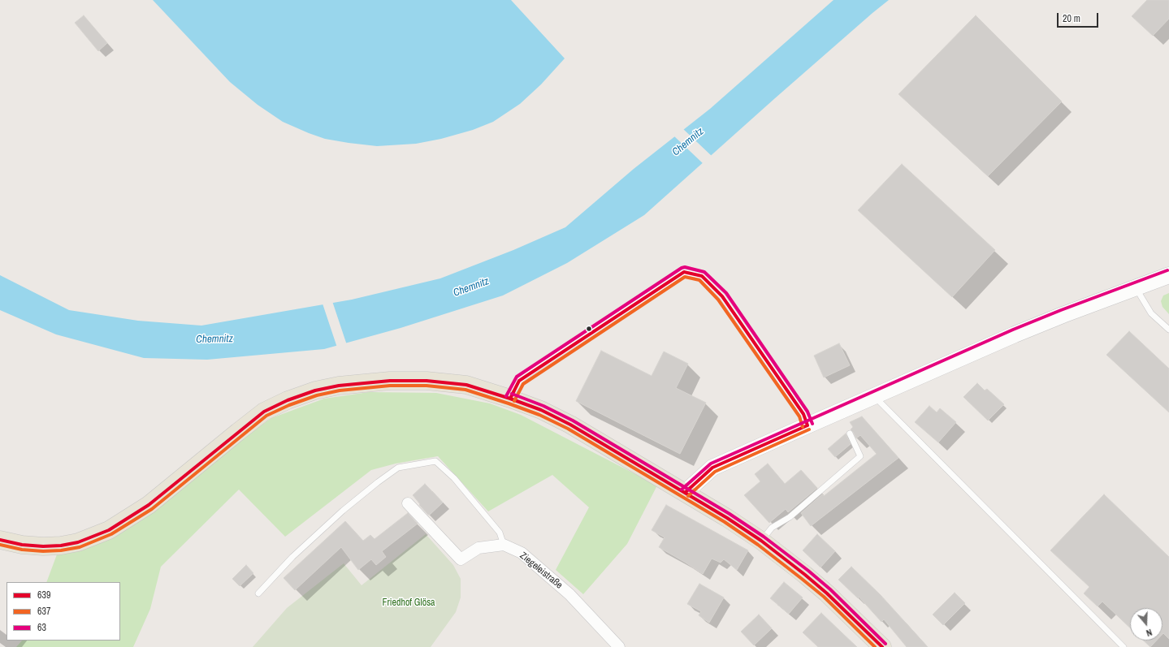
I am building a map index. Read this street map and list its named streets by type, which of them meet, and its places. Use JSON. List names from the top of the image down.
{
  "streets": {
    "street": ["Ziegeleistraße"]
  },
  "water": ["Chemnitz"],
  "parks": ["Friedhof Glösa"],
  "lines": ["transit line 63", "transit line 639", "transit line 637"],
  "legend": ["639", "637", "63"],
  "scale_bar": "20 m",
  "north": "bottom"
}
